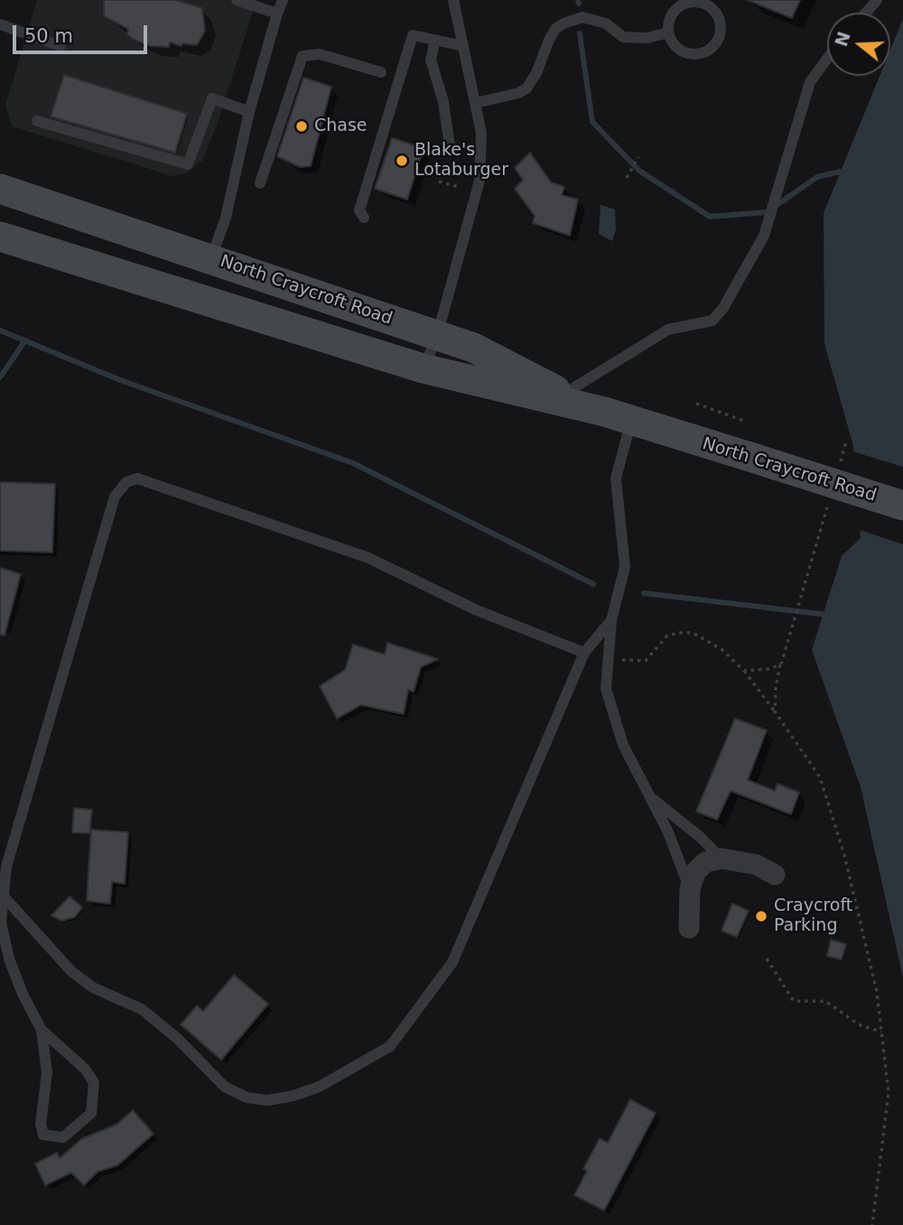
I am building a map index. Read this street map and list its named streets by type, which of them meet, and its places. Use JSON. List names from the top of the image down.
{
  "streets": {
    "main road": ["North Craycroft Road"]
  },
  "places": ["Chase", "Blake's Lotaburger", "Craycroft Parking"],
  "scale_bar": "50 m",
  "north": "left"
}
